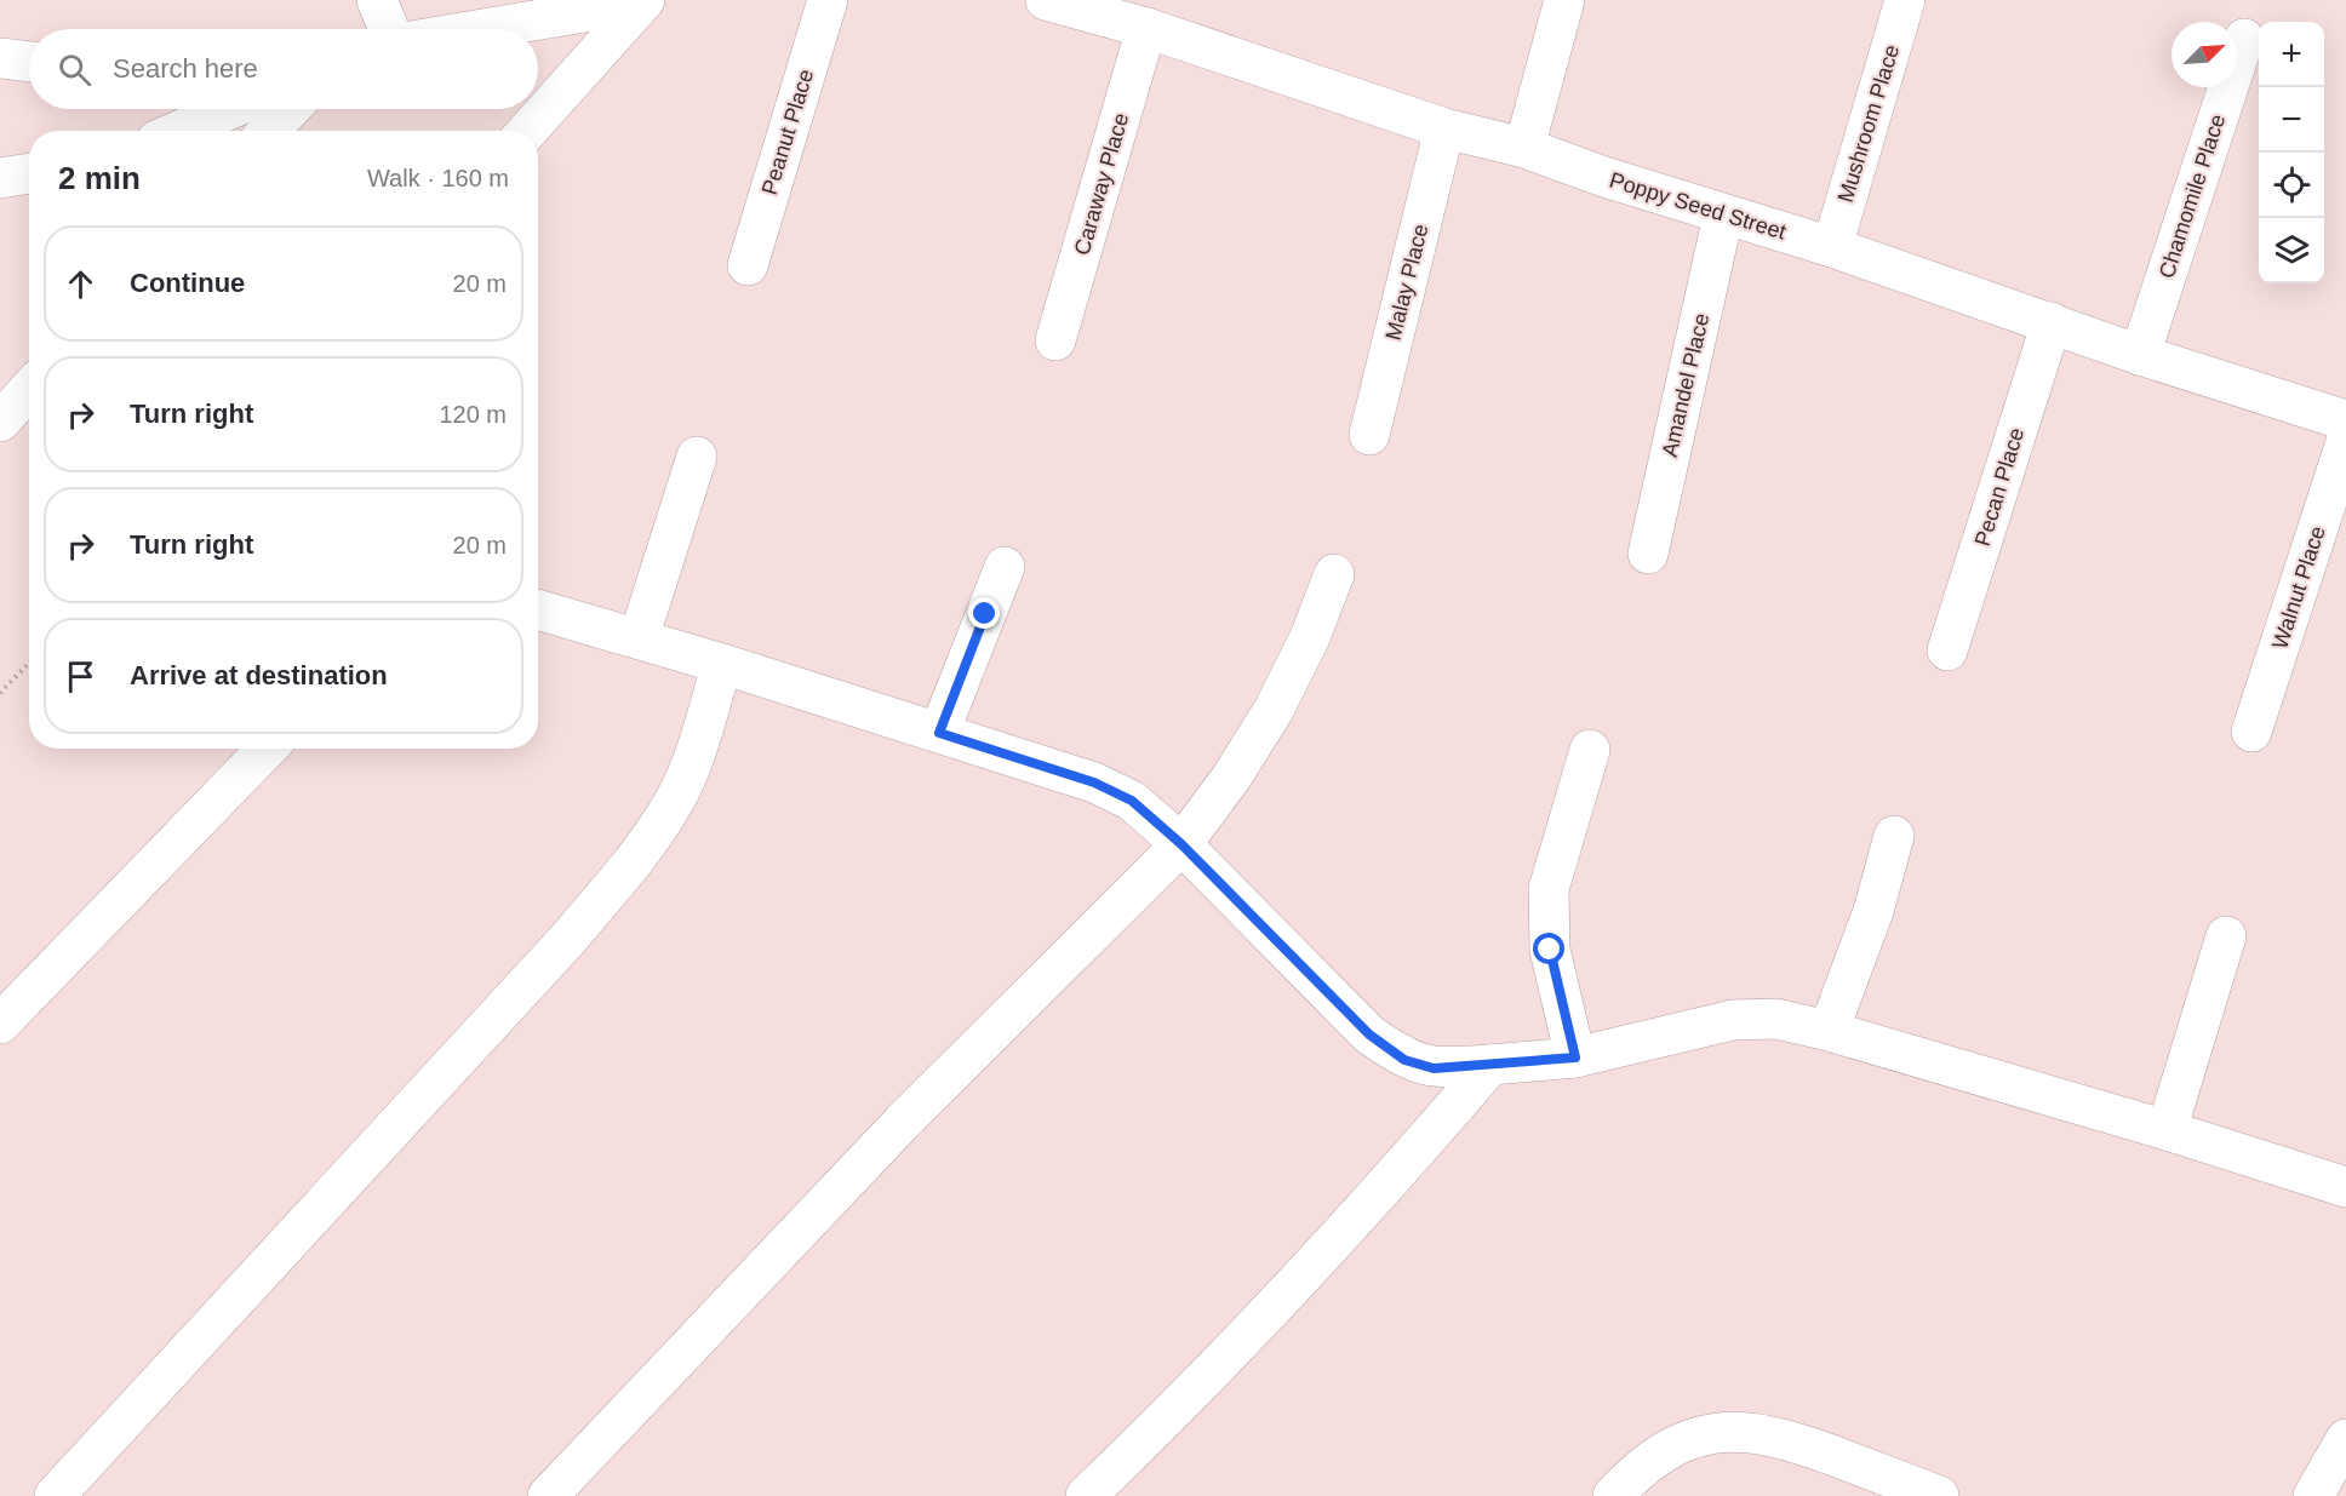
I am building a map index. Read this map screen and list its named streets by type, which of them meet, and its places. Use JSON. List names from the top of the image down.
{
  "streets": {
    "street": [
      "Mushroom Place",
      "Peanut Place",
      "Caraway Place",
      "Chamomile Place",
      "Poppy Seed Street",
      "Malay Place",
      "Amandel Place",
      "Pecan Place",
      "Walnut Place"
    ]
  },
  "crossings": [
    ["Mushroom Place", "Poppy Seed Street"],
    ["Caraway Place", "Poppy Seed Street"],
    ["Chamomile Place", "Poppy Seed Street"],
    ["Poppy Seed Street", "Malay Place"],
    ["Poppy Seed Street", "Amandel Place"],
    ["Poppy Seed Street", "Pecan Place"]
  ],
  "north": "top right",
  "page": {
    "map_buttons": ["+", "−"],
    "search": "Search here",
    "heading": ["2 min", "Walk · 160 m"],
    "list": [
      ["Continue", "20 m"],
      ["Turn right", "120 m"],
      ["Turn right", "20 m"],
      "Arrive at destination"
    ]
  }
}
